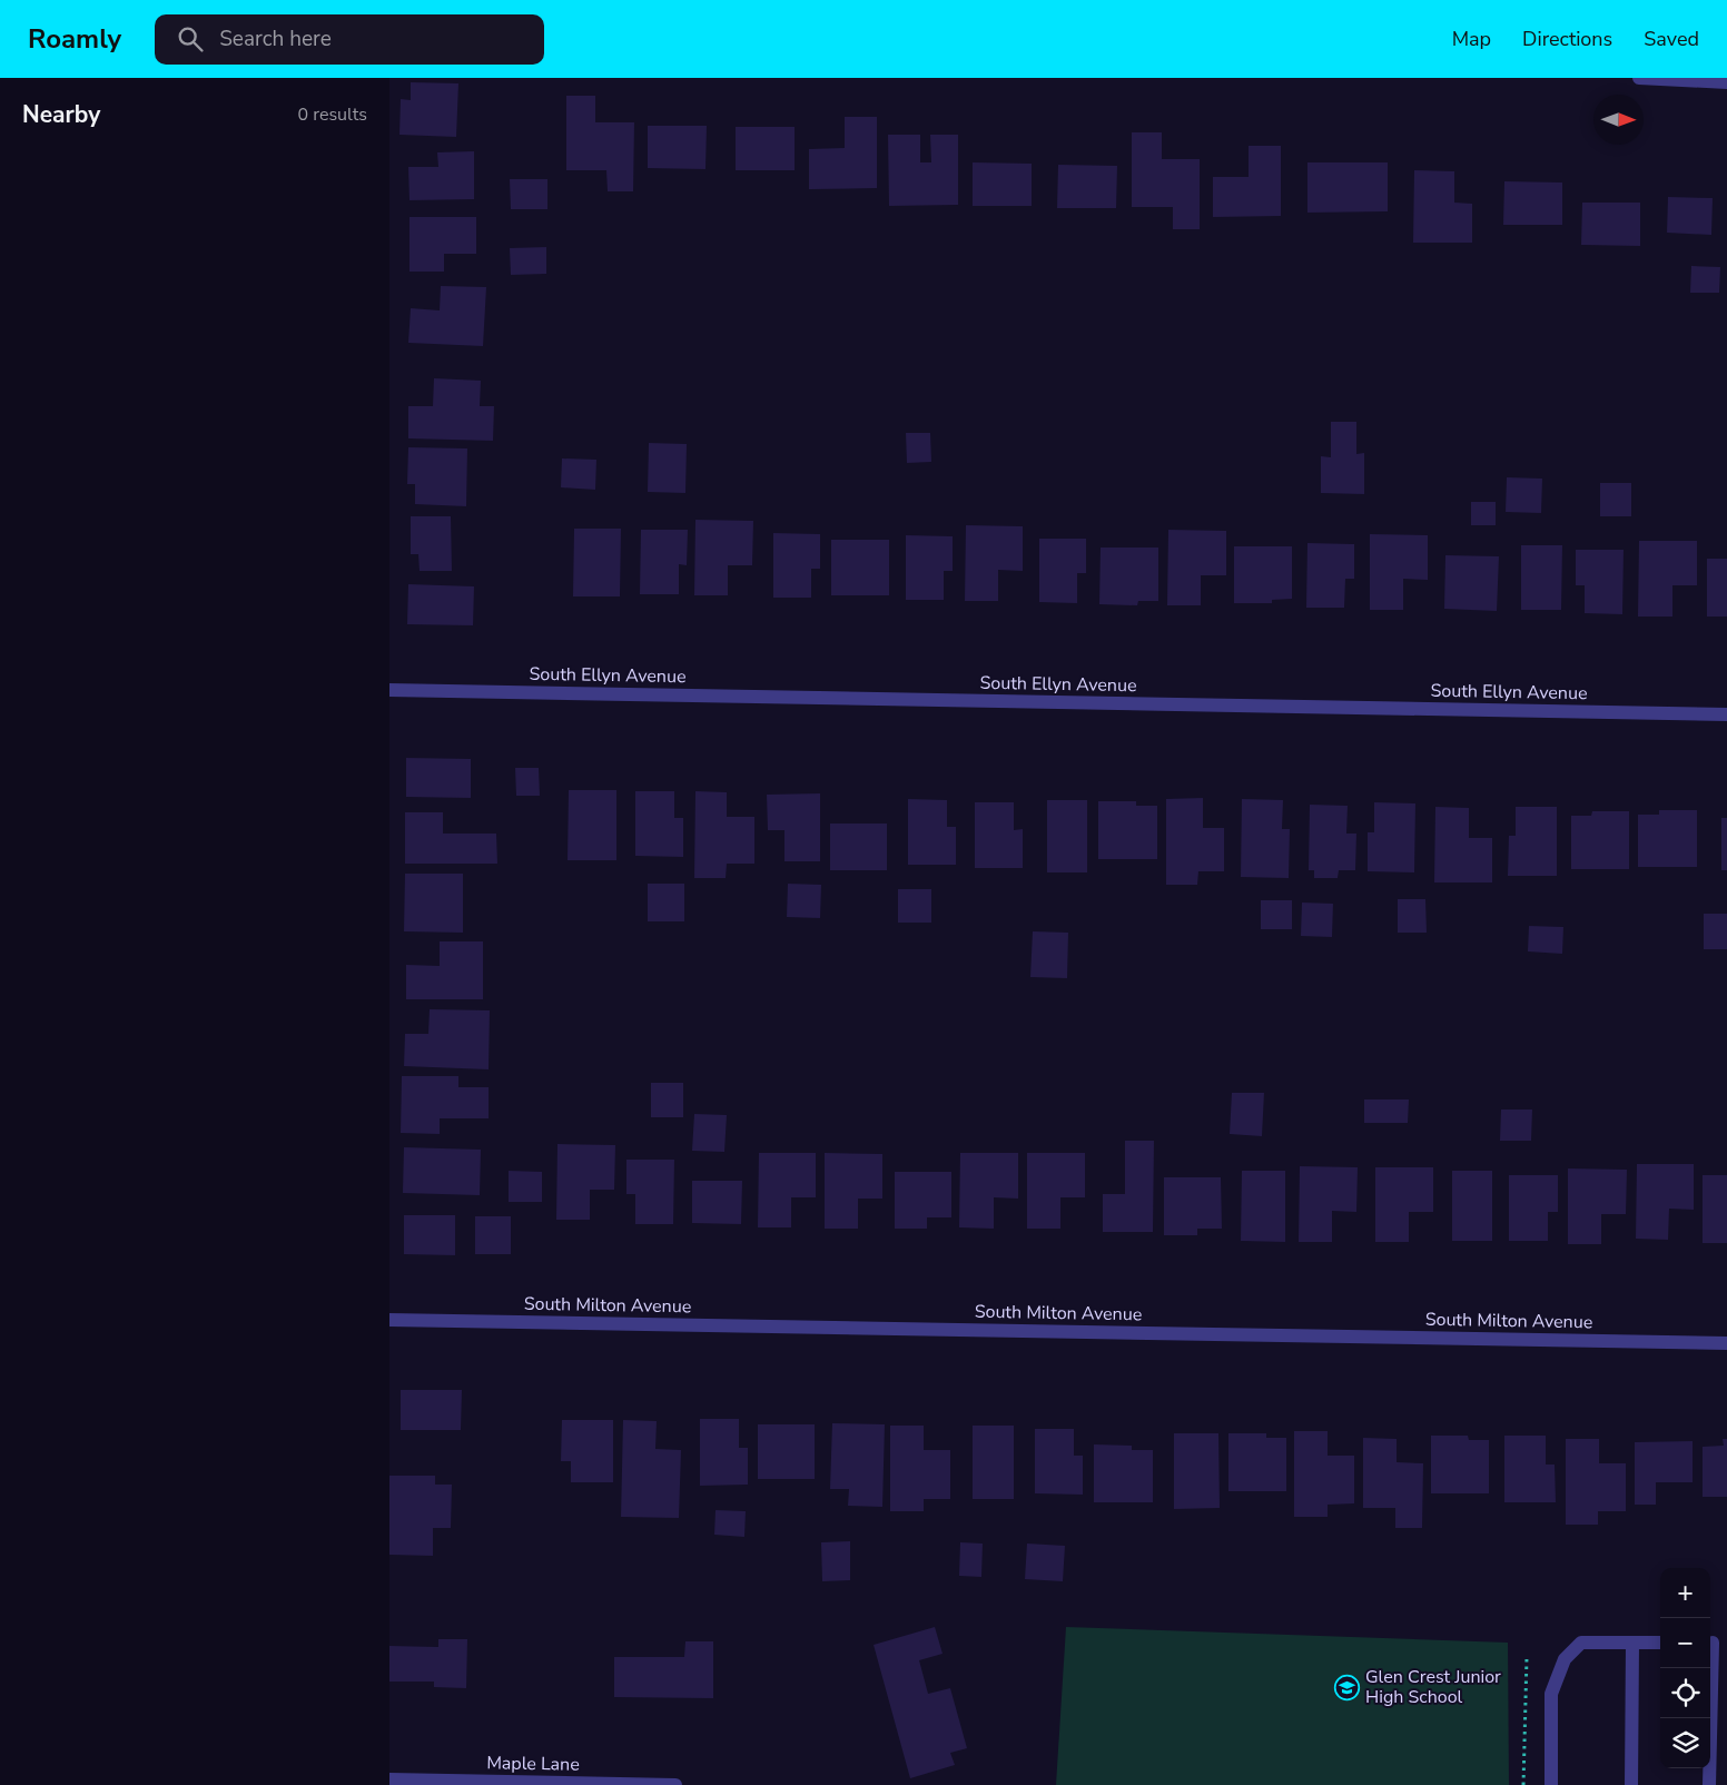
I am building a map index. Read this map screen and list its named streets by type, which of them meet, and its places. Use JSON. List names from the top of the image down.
{
  "streets": {
    "street": ["South Ellyn Avenue", "South Milton Avenue", "Maple Lane"]
  },
  "places": {
    "school or university": ["Glen Crest Junior High School"]
  },
  "north": "right",
  "page": {
    "header": "Roamly",
    "search": "Search here",
    "nav": ["Map", "Directions", "Saved"],
    "heading": ["Nearby", "0 results"],
    "map_buttons": ["+", "−"]
  }
}
